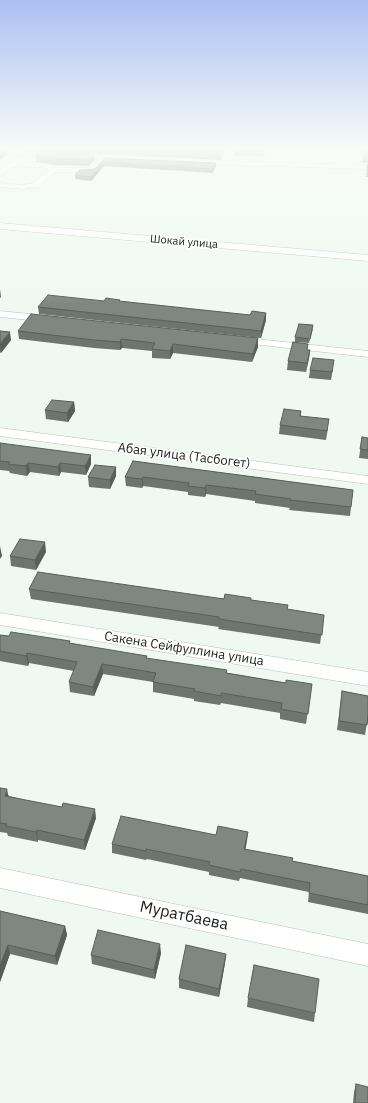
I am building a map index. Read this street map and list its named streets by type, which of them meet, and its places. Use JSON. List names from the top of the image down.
{
  "streets": {
    "street": [
      "Шокай улица",
      "Абая улица (Тасбогет)",
      "Сакена Сейфуллина улица",
      "Муратбаева"
    ]
  }
}
